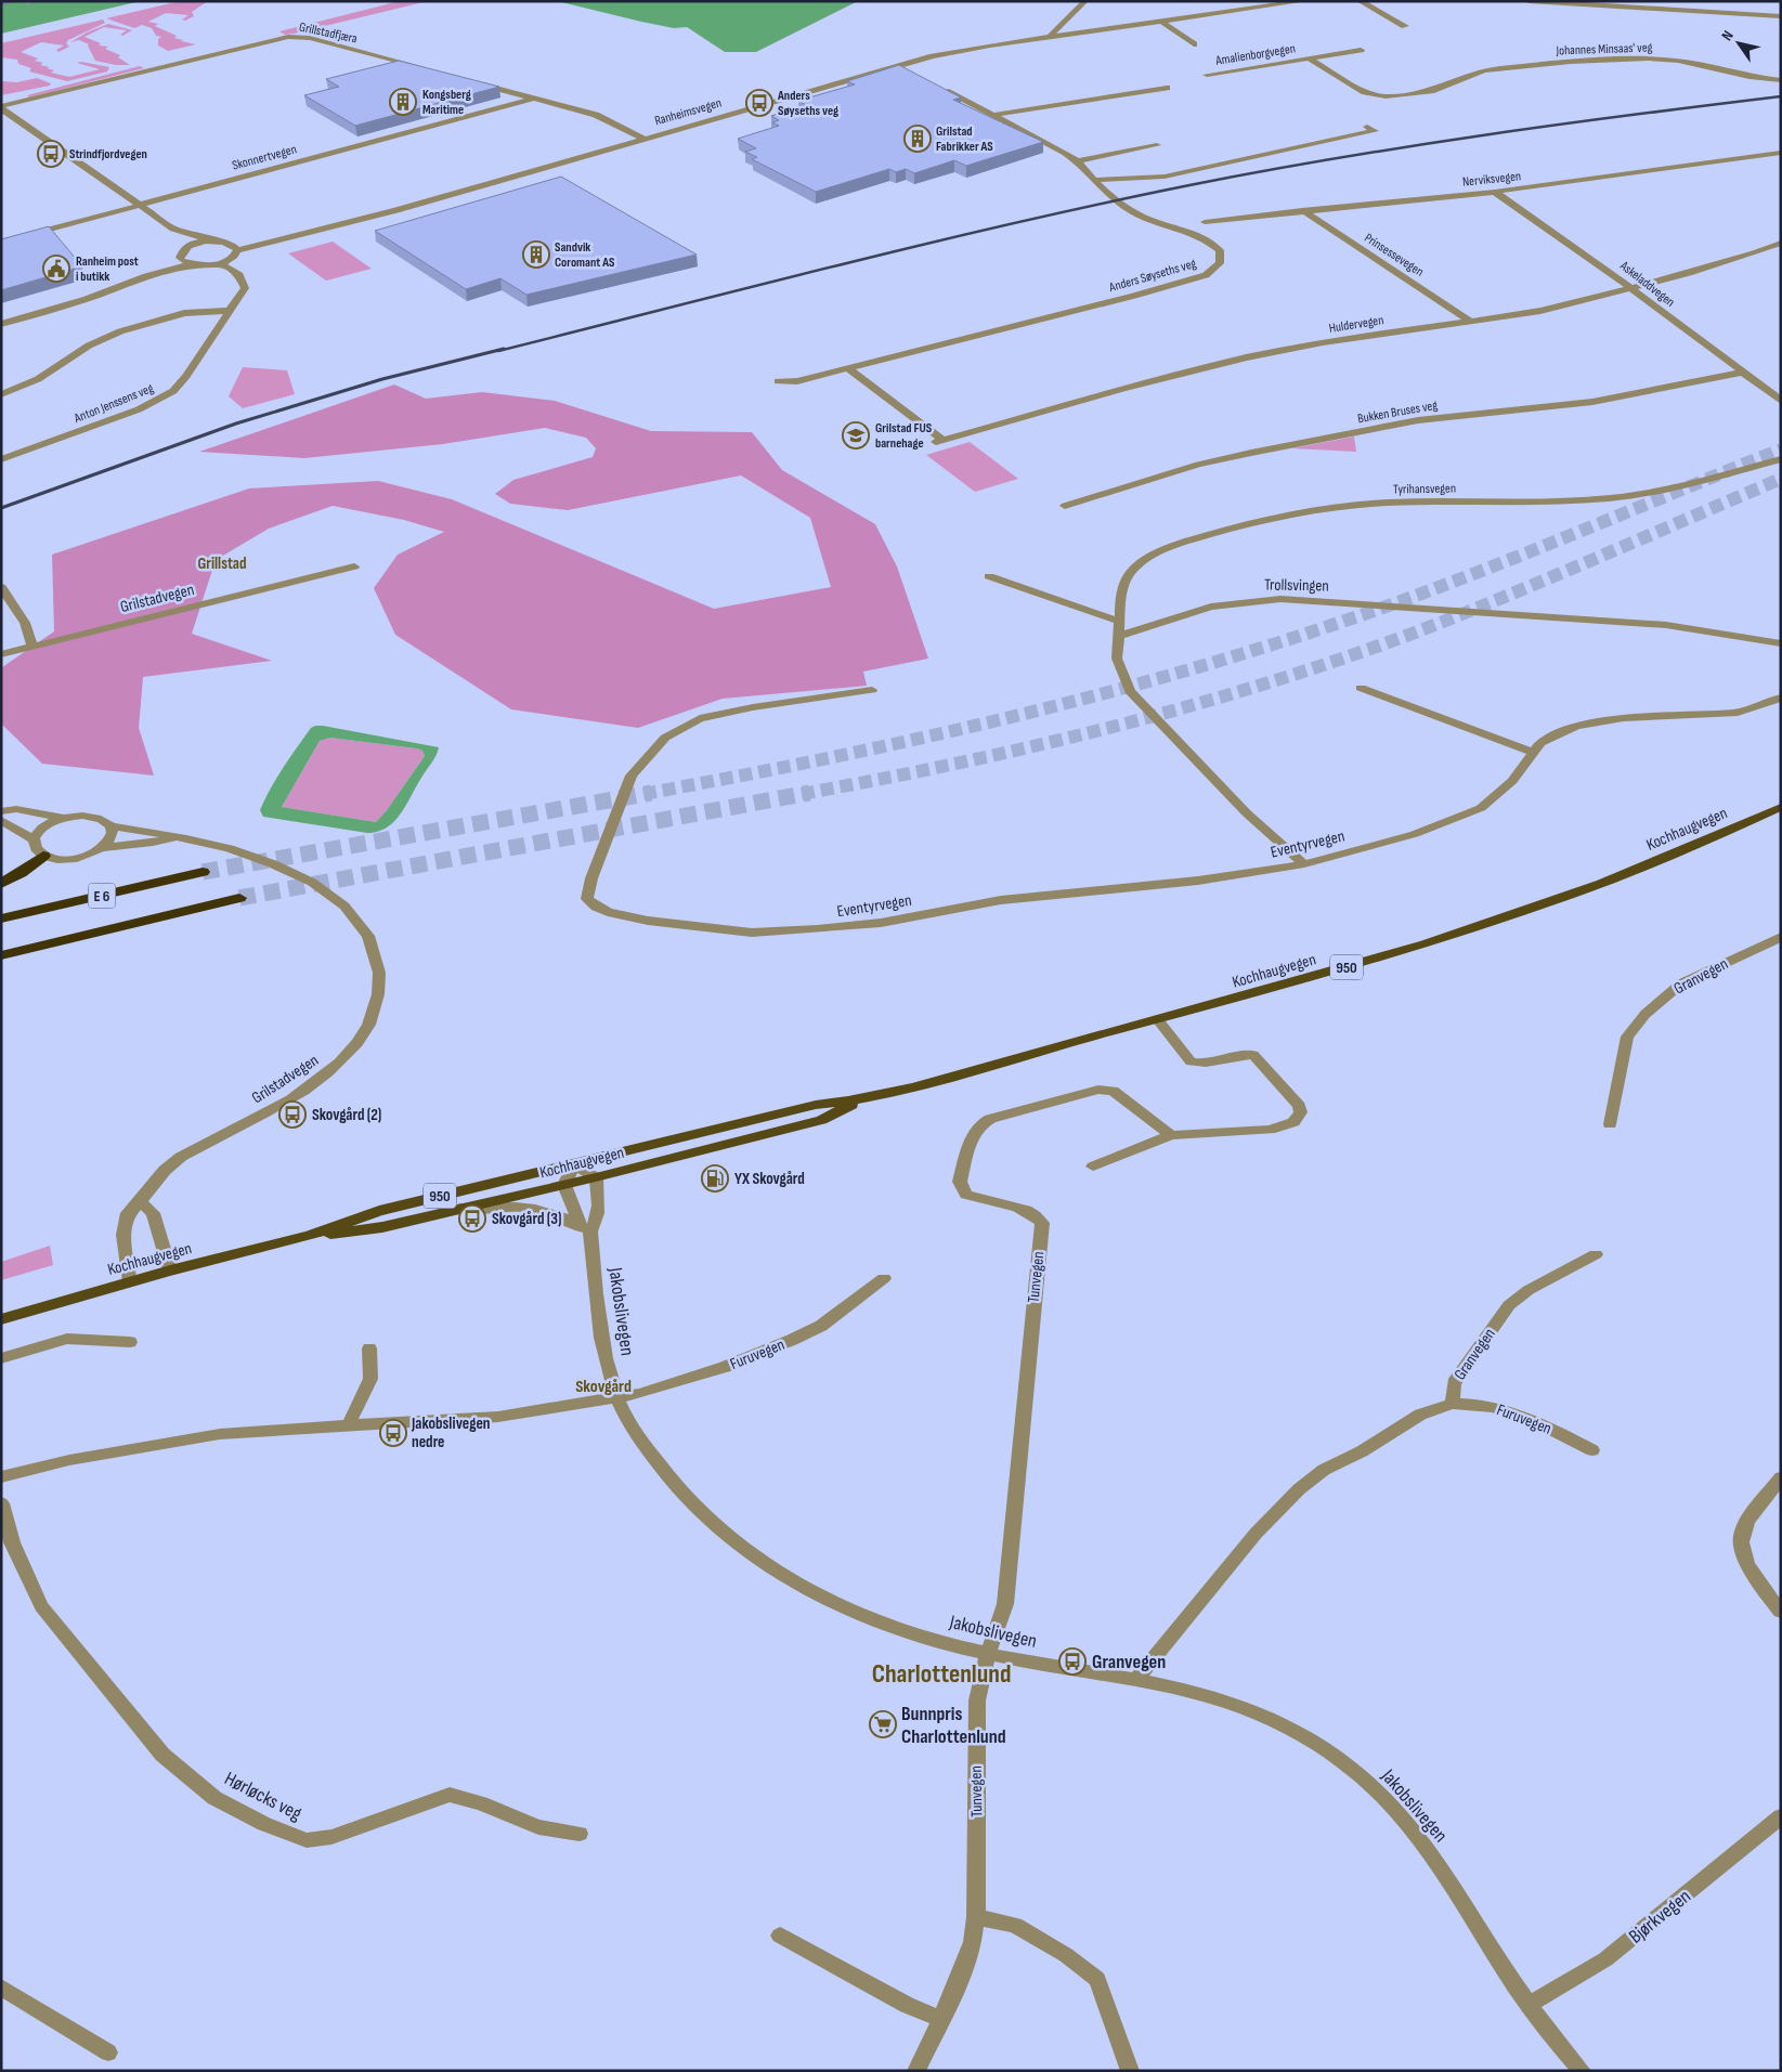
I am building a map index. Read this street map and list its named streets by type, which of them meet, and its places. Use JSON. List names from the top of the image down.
{
  "streets": {
    "highway": ["E 6"],
    "main road": ["Kochhaugvegen", "950"],
    "street": [
      "Grillstadfjæra",
      "Johannes Minsaas' veg",
      "Amalienborgvegen",
      "Ranheimsvegen",
      "Skonnertvegen",
      "Nerviksvegen",
      "Prinsessevegen",
      "Anders Søyseths veg",
      "Askeladdvegen",
      "Huldervegen",
      "Anton Jenssens veg",
      "Bukken Bruses veg",
      "Tyrihansvegen",
      "Trollsvingen",
      "Grilstadvegen",
      "Eventyrvegen",
      "Granvegen",
      "Tunvegen",
      "Jakobslivegen",
      "Furuvegen",
      "Hørløcks veg",
      "Bjørkvegen"
    ]
  },
  "crossings": [
    ["Johannes Minsaas' veg", "Amalienborgvegen"],
    ["Nerviksvegen", "Prinsessevegen"],
    ["Nerviksvegen", "Askeladdvegen"],
    ["Prinsessevegen", "Huldervegen"],
    ["Anders Søyseths veg", "Huldervegen"],
    ["Askeladdvegen", "Huldervegen"],
    ["Askeladdvegen", "Bukken Bruses veg"],
    ["Tyrihansvegen", "Trollsvingen"],
    ["Grilstadvegen", "Kochhaugvegen"],
    ["Kochhaugvegen", "Jakobslivegen"],
    ["Granvegen", "Furuvegen"],
    ["Tunvegen", "Jakobslivegen"],
    ["Jakobslivegen", "Furuvegen"],
    ["Jakobslivegen", "Bjørkvegen"]
  ],
  "districts": ["Grillstad", "Skovgård", "Charlottenlund"],
  "places": {
    "building": ["Kongsberg Maritime", "Grilstad Fabrikker AS", "Sandvik Coromant AS"],
    "bus stop": [
      "Anders Søyseths veg",
      "Strindfjordvegen",
      "Skovgård (2)",
      "Skovgård (3)",
      "Jakobslivegen nedre",
      "Granvegen"
    ],
    "public building": ["Ranheim post i butikk"],
    "school or university": ["Grilstad FUS barnehage"],
    "fuel station": ["YX Skovgård"],
    "supermarket": ["Bunnpris Charlottenlund"]
  },
  "north": "top left"
}
